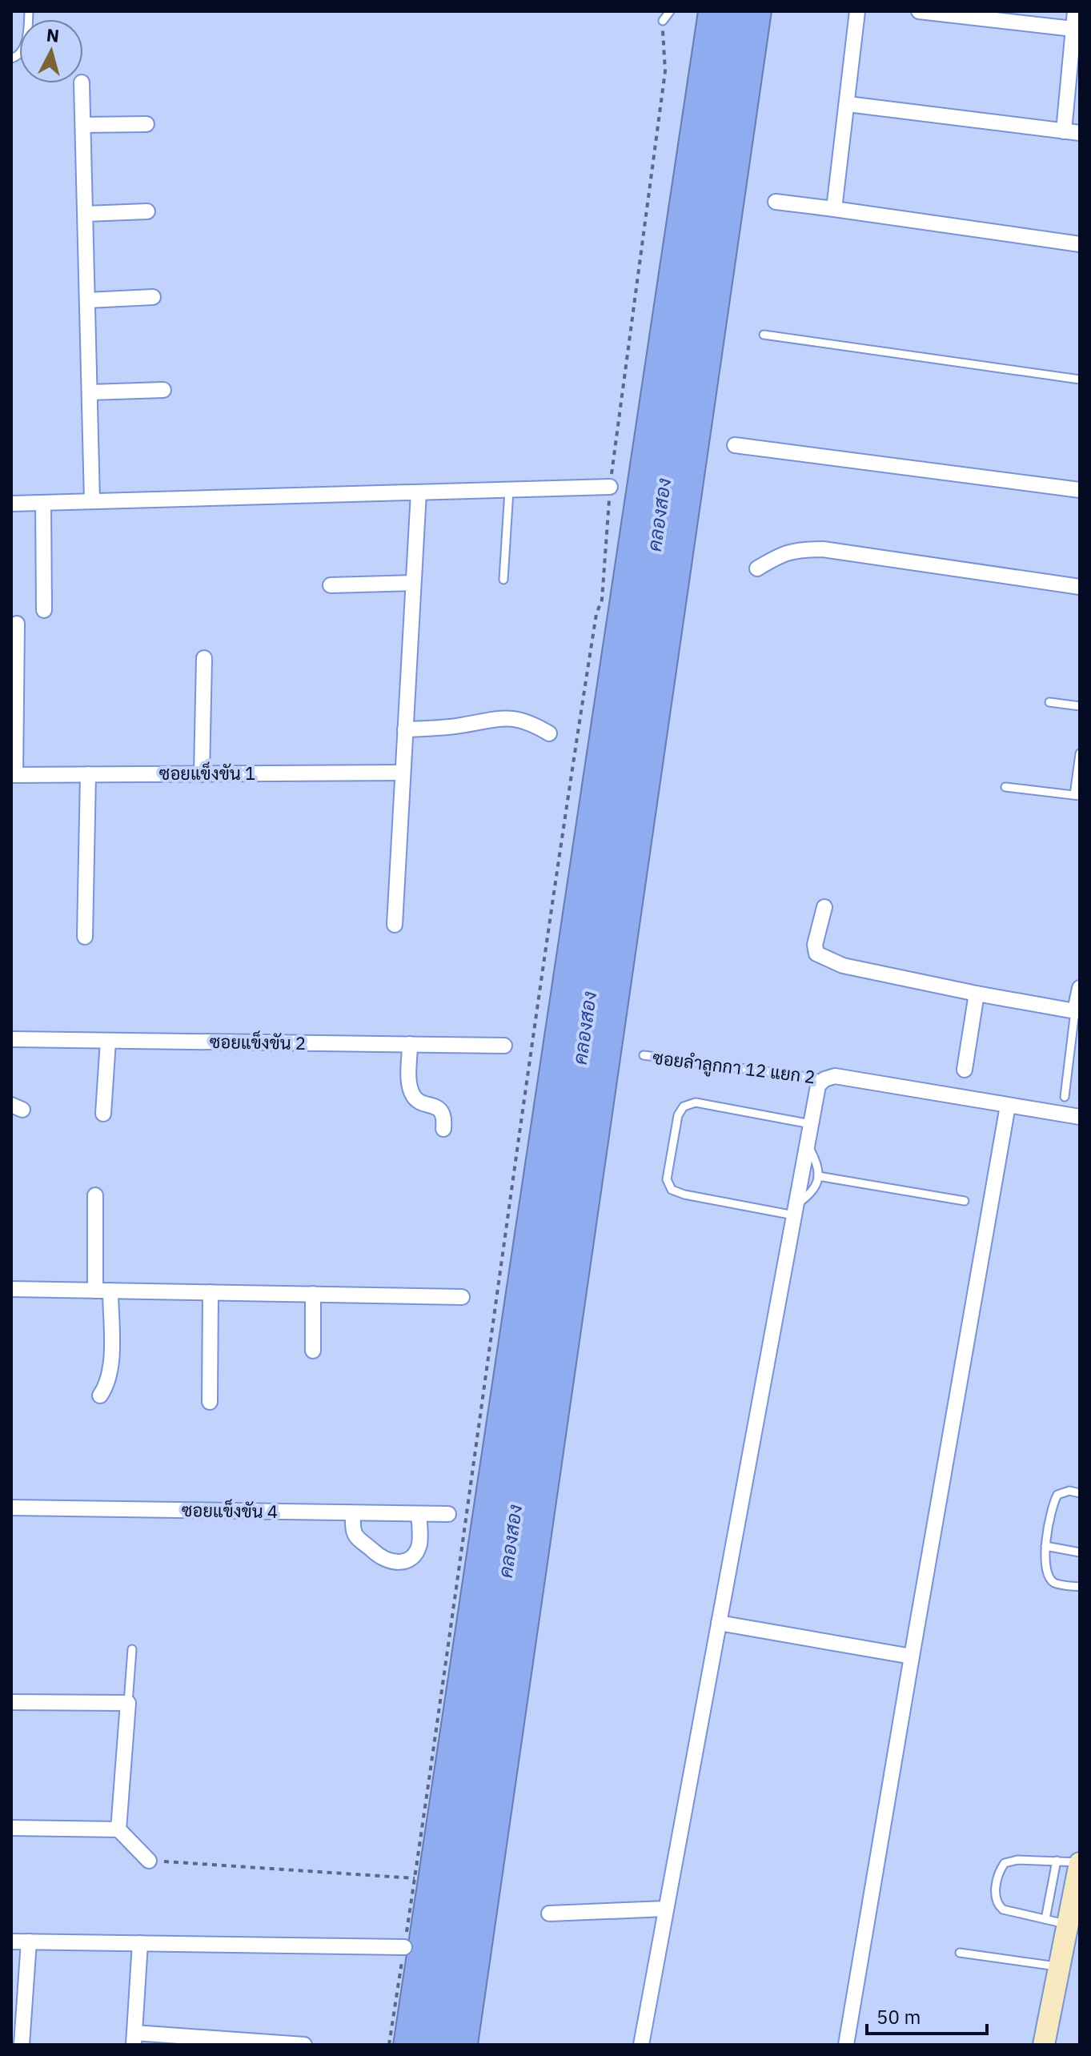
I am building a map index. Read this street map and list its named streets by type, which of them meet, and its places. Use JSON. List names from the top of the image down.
{
  "streets": {
    "street": ["ซอยแข็งขัน 1", "ซอยแข็งขัน 2", "ซอยแข็งขัน 4"],
    "lane": ["ซอยลําลูกกา 12 แยก 2"]
  },
  "water": ["คลองสอง"],
  "scale_bar": "50 m",
  "north": "top"
}
